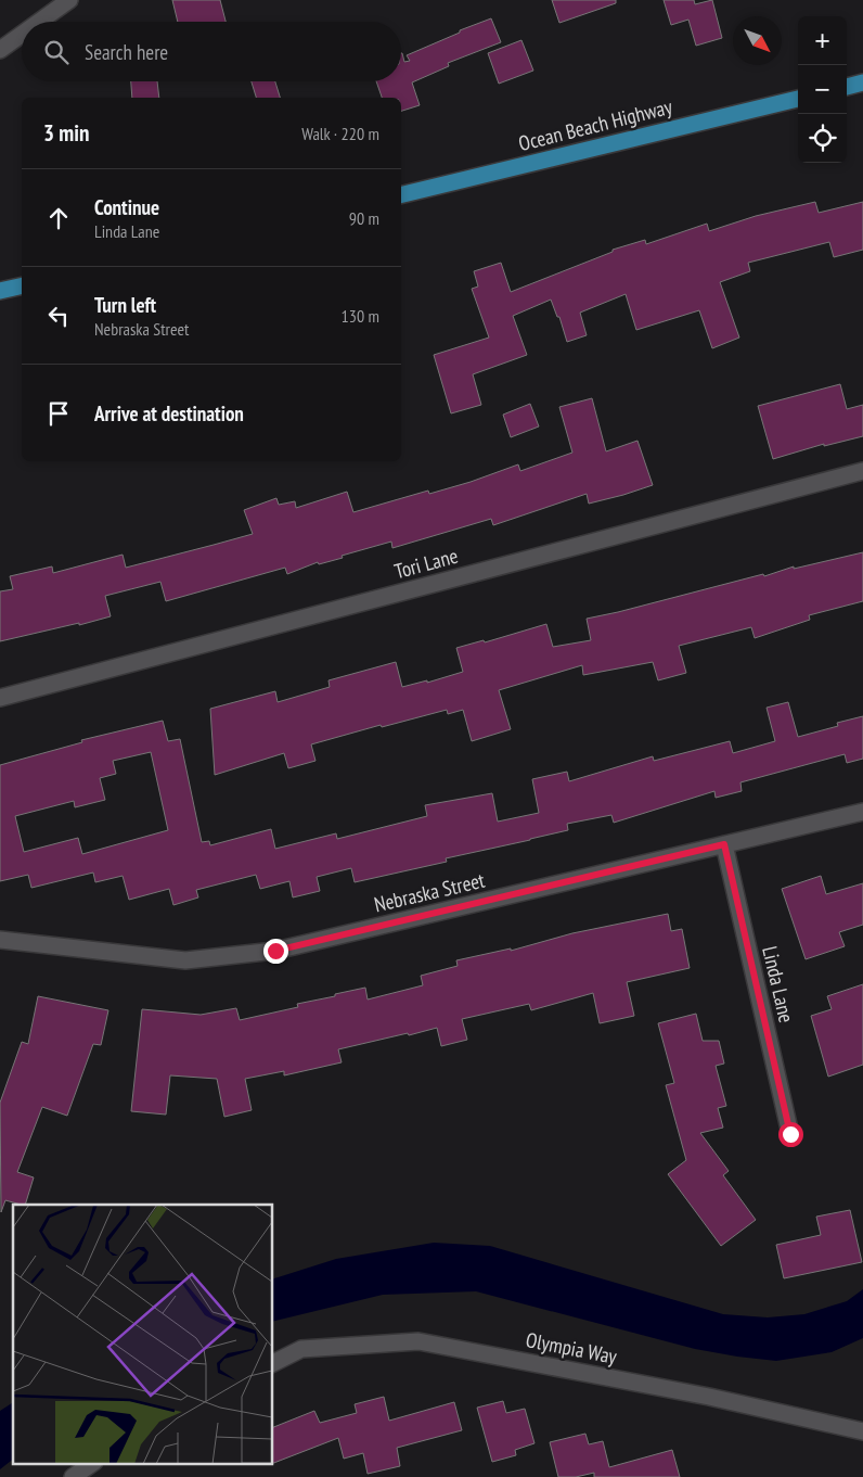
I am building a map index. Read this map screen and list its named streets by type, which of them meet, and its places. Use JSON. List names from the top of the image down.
{
  "streets": {
    "main road": ["Ocean Beach Highway"],
    "street": [
      "Tori Lane",
      "Nebraska Street",
      "Linda Lane",
      "Olympia Way"
    ]
  },
  "crossings": [
    ["Nebraska Street", "Linda Lane"]
  ],
  "north": "bottom right",
  "page": {
    "map_buttons": ["+", "−"],
    "search": "Search here",
    "heading": ["3 min", "Walk · 220 m"],
    "list": [
      ["Continue", "Linda Lane", "90 m"],
      ["Turn left", "Nebraska Street", "130 m"],
      "Arrive at destination"
    ]
  }
}
